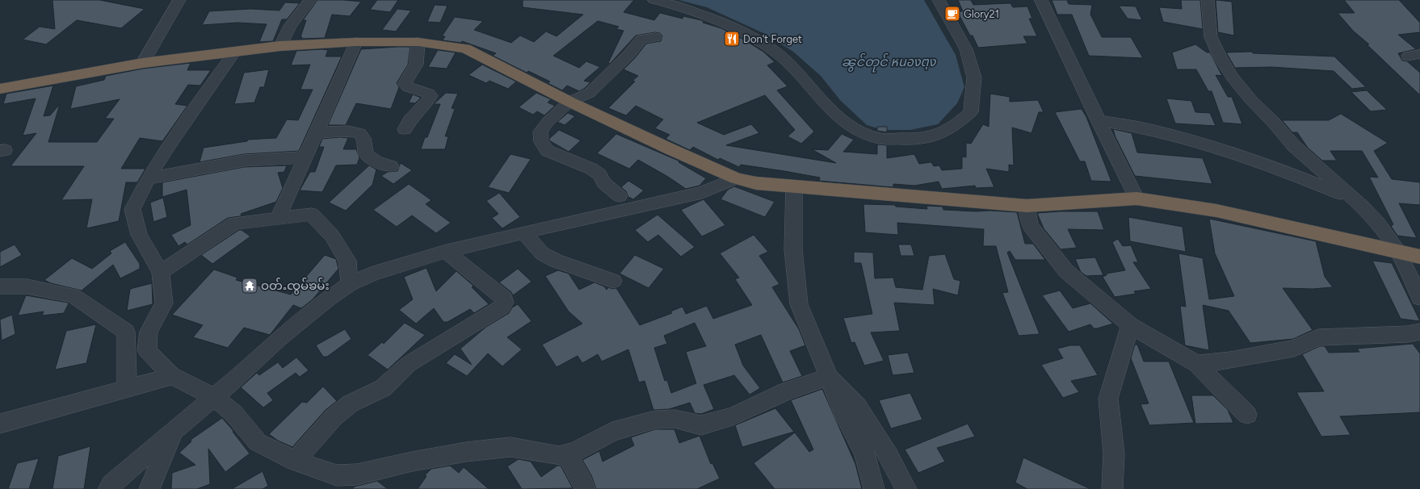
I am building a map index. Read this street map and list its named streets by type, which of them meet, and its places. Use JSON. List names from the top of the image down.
{
  "water": ["ၼွင်တုင် หนองตุง"],
  "places": {
    "cafe": ["Glory21"],
    "restaurant": ["Don't Forget"],
    "temple": ["ဝတ်ႉၸွမ်ၶမ်း"]
  }
}
